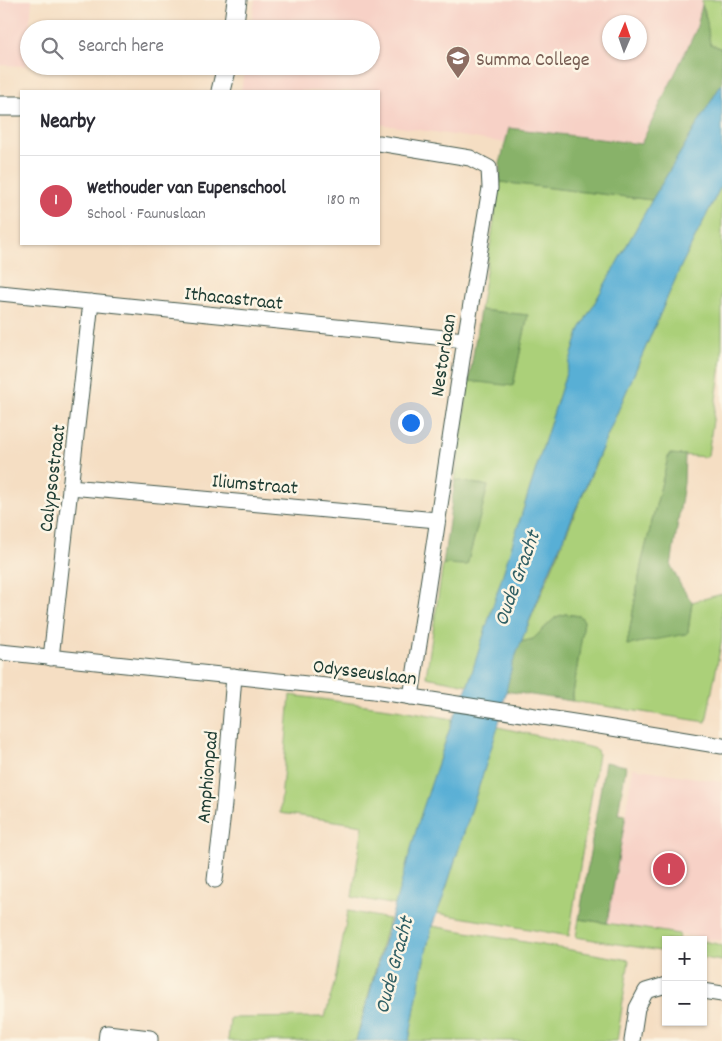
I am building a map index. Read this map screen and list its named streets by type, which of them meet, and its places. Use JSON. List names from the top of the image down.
{
  "streets": {
    "street": [
      "Ithacastraat",
      "Nestorlaan",
      "Calypsostraat",
      "Iliumstraat",
      "Odysseuslaan",
      "Amphionpad"
    ]
  },
  "crossings": [
    ["Ithacastraat", "Nestorlaan"],
    ["Ithacastraat", "Calypsostraat"],
    ["Nestorlaan", "Iliumstraat"],
    ["Nestorlaan", "Odysseuslaan"],
    ["Calypsostraat", "Iliumstraat"],
    ["Calypsostraat", "Odysseuslaan"],
    ["Odysseuslaan", "Amphionpad"]
  ],
  "water": ["Oude Gracht"],
  "places": {
    "school or university": ["Summa College"]
  },
  "north": "top",
  "page": {
    "search": "Search here",
    "heading": "Nearby",
    "list": [
      {
        "mark": "1",
        "name": "Wethouder van Eupenschool",
        "note": "School · Faunuslaan",
        "value": "180 m"
      }
    ],
    "pins": "1",
    "map_buttons": ["+", "−"]
  }
}
